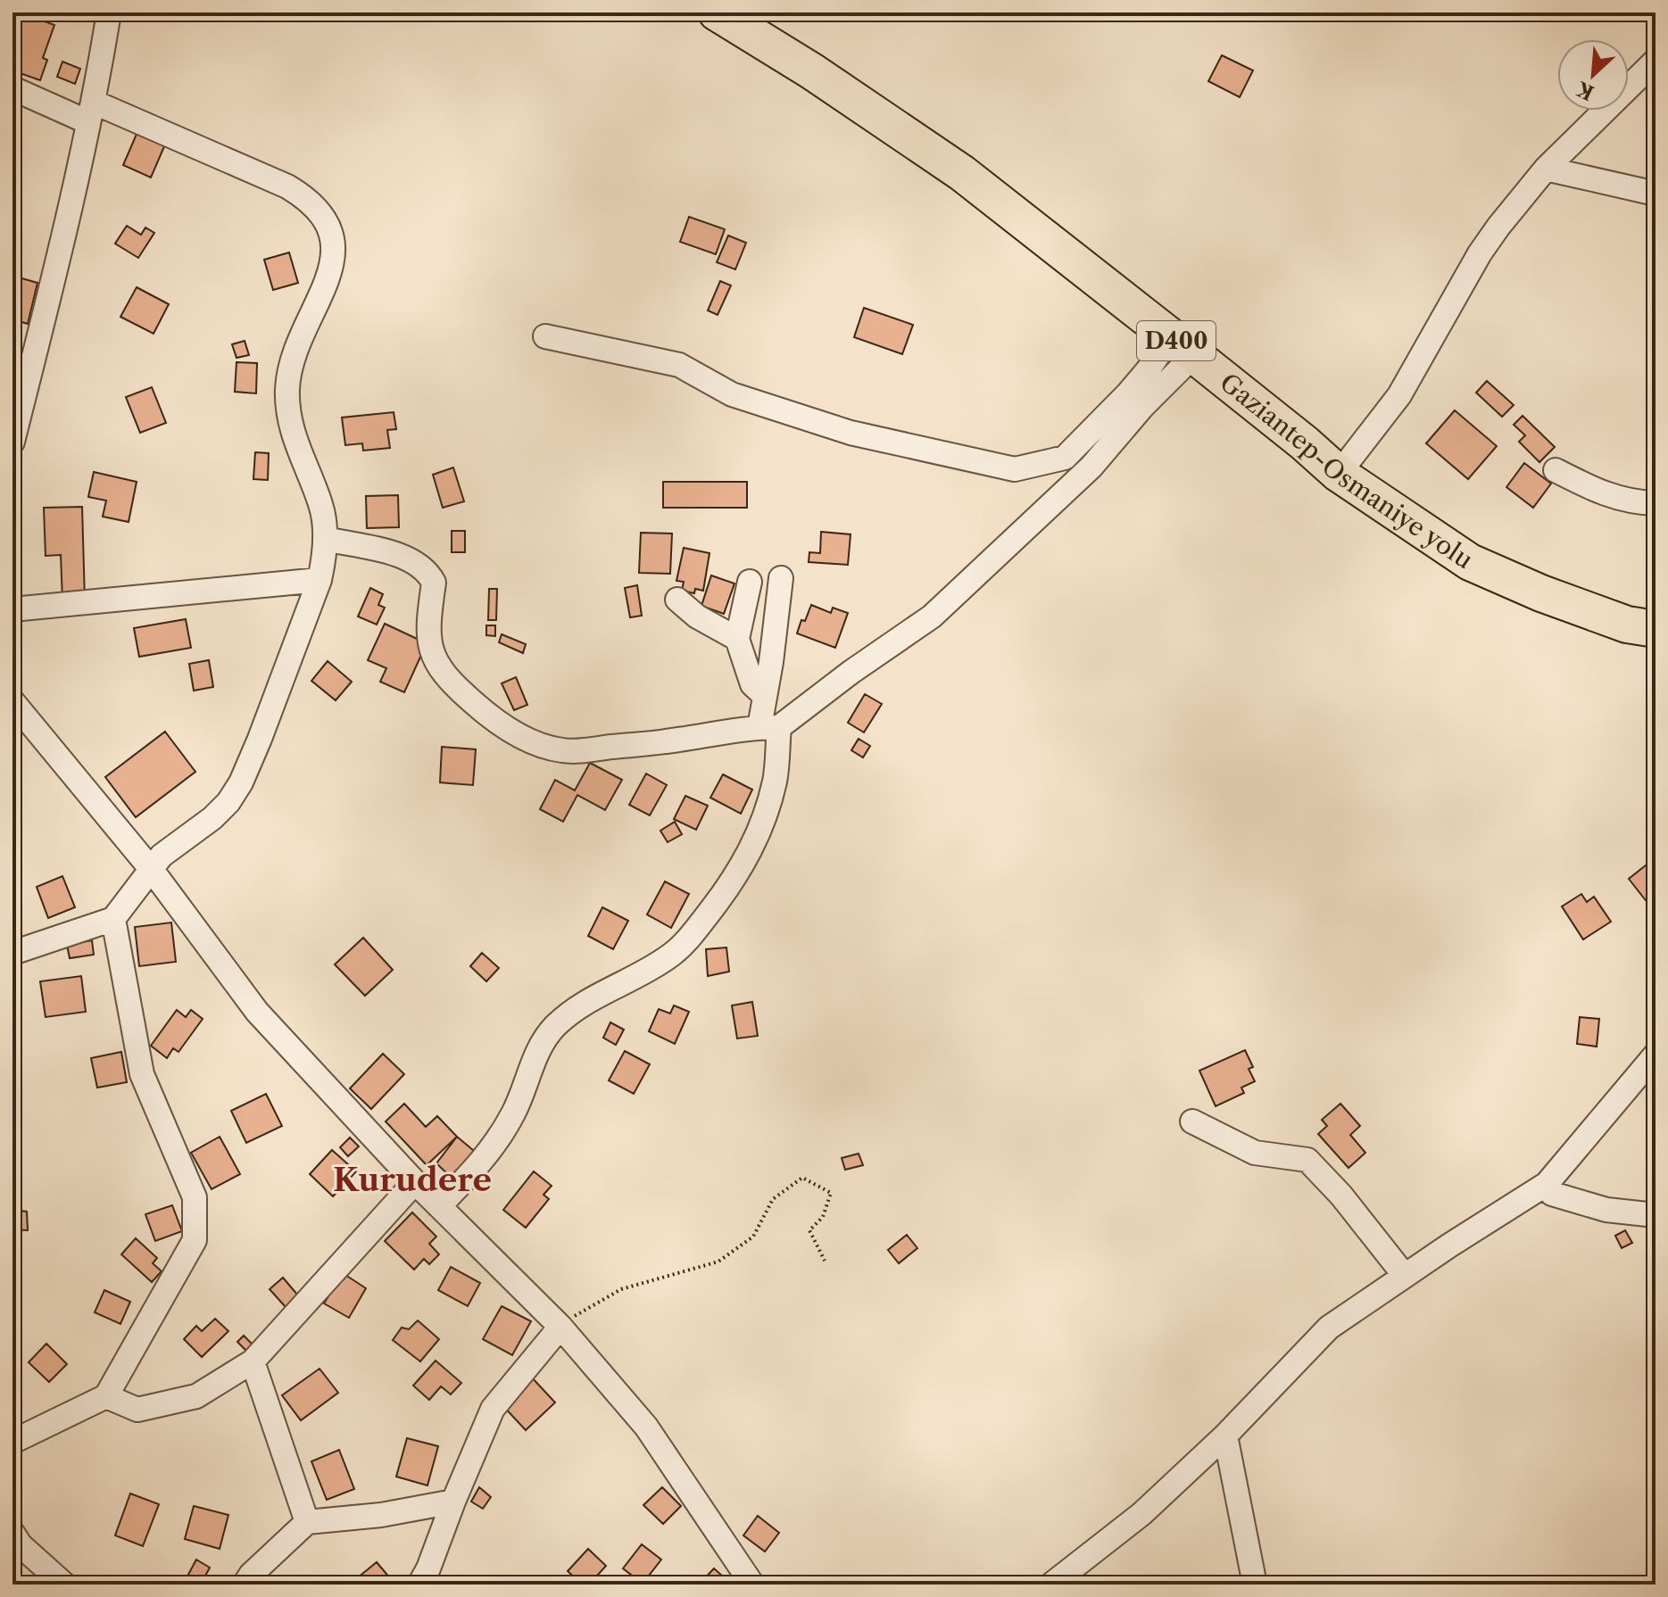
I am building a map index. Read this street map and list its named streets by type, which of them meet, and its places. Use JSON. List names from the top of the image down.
{
  "streets": {
    "highway": ["D400", "Gaziantep-Osmaniye yolu"]
  },
  "districts": ["Kurudere"],
  "north": "bottom left"
}
